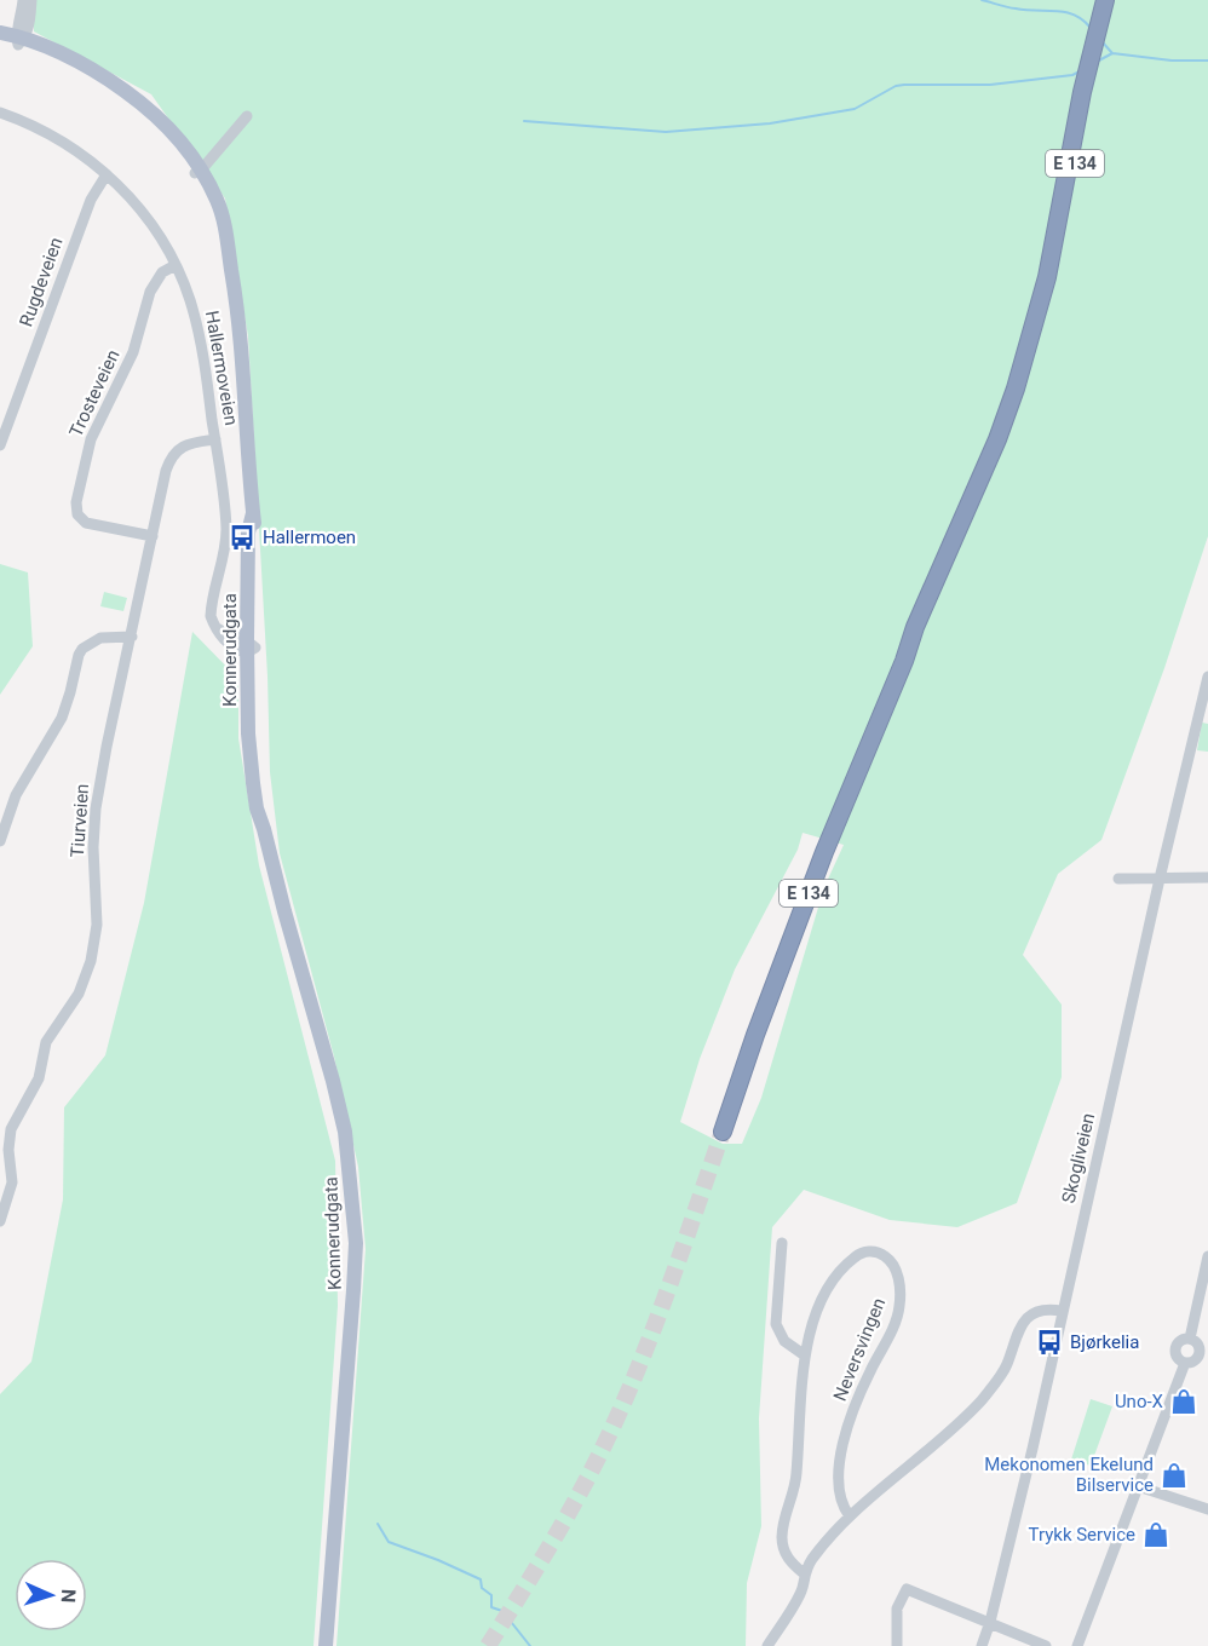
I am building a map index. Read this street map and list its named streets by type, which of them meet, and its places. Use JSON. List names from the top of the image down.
{
  "streets": {
    "highway": ["E 134"],
    "main road": ["Konnerudgata"],
    "street": [
      "Rugdeveien",
      "Hallermoveien",
      "Trosteveien",
      "Tiurveien",
      "Skogliveien",
      "Neversvingen"
    ]
  },
  "crossings": [
    ["Rugdeveien", "Hallermoveien"],
    ["Hallermoveien", "Trosteveien"],
    ["Hallermoveien", "Konnerudgata"],
    ["Hallermoveien", "Tiurveien"],
    ["Trosteveien", "Tiurveien"]
  ],
  "places": {
    "bus stop": ["Hallermoen", "Bjørkelia"],
    "shop": ["Uno-X", "Mekonomen Ekelund Bilservice", "Trykk Service"]
  },
  "north": "right"
}
